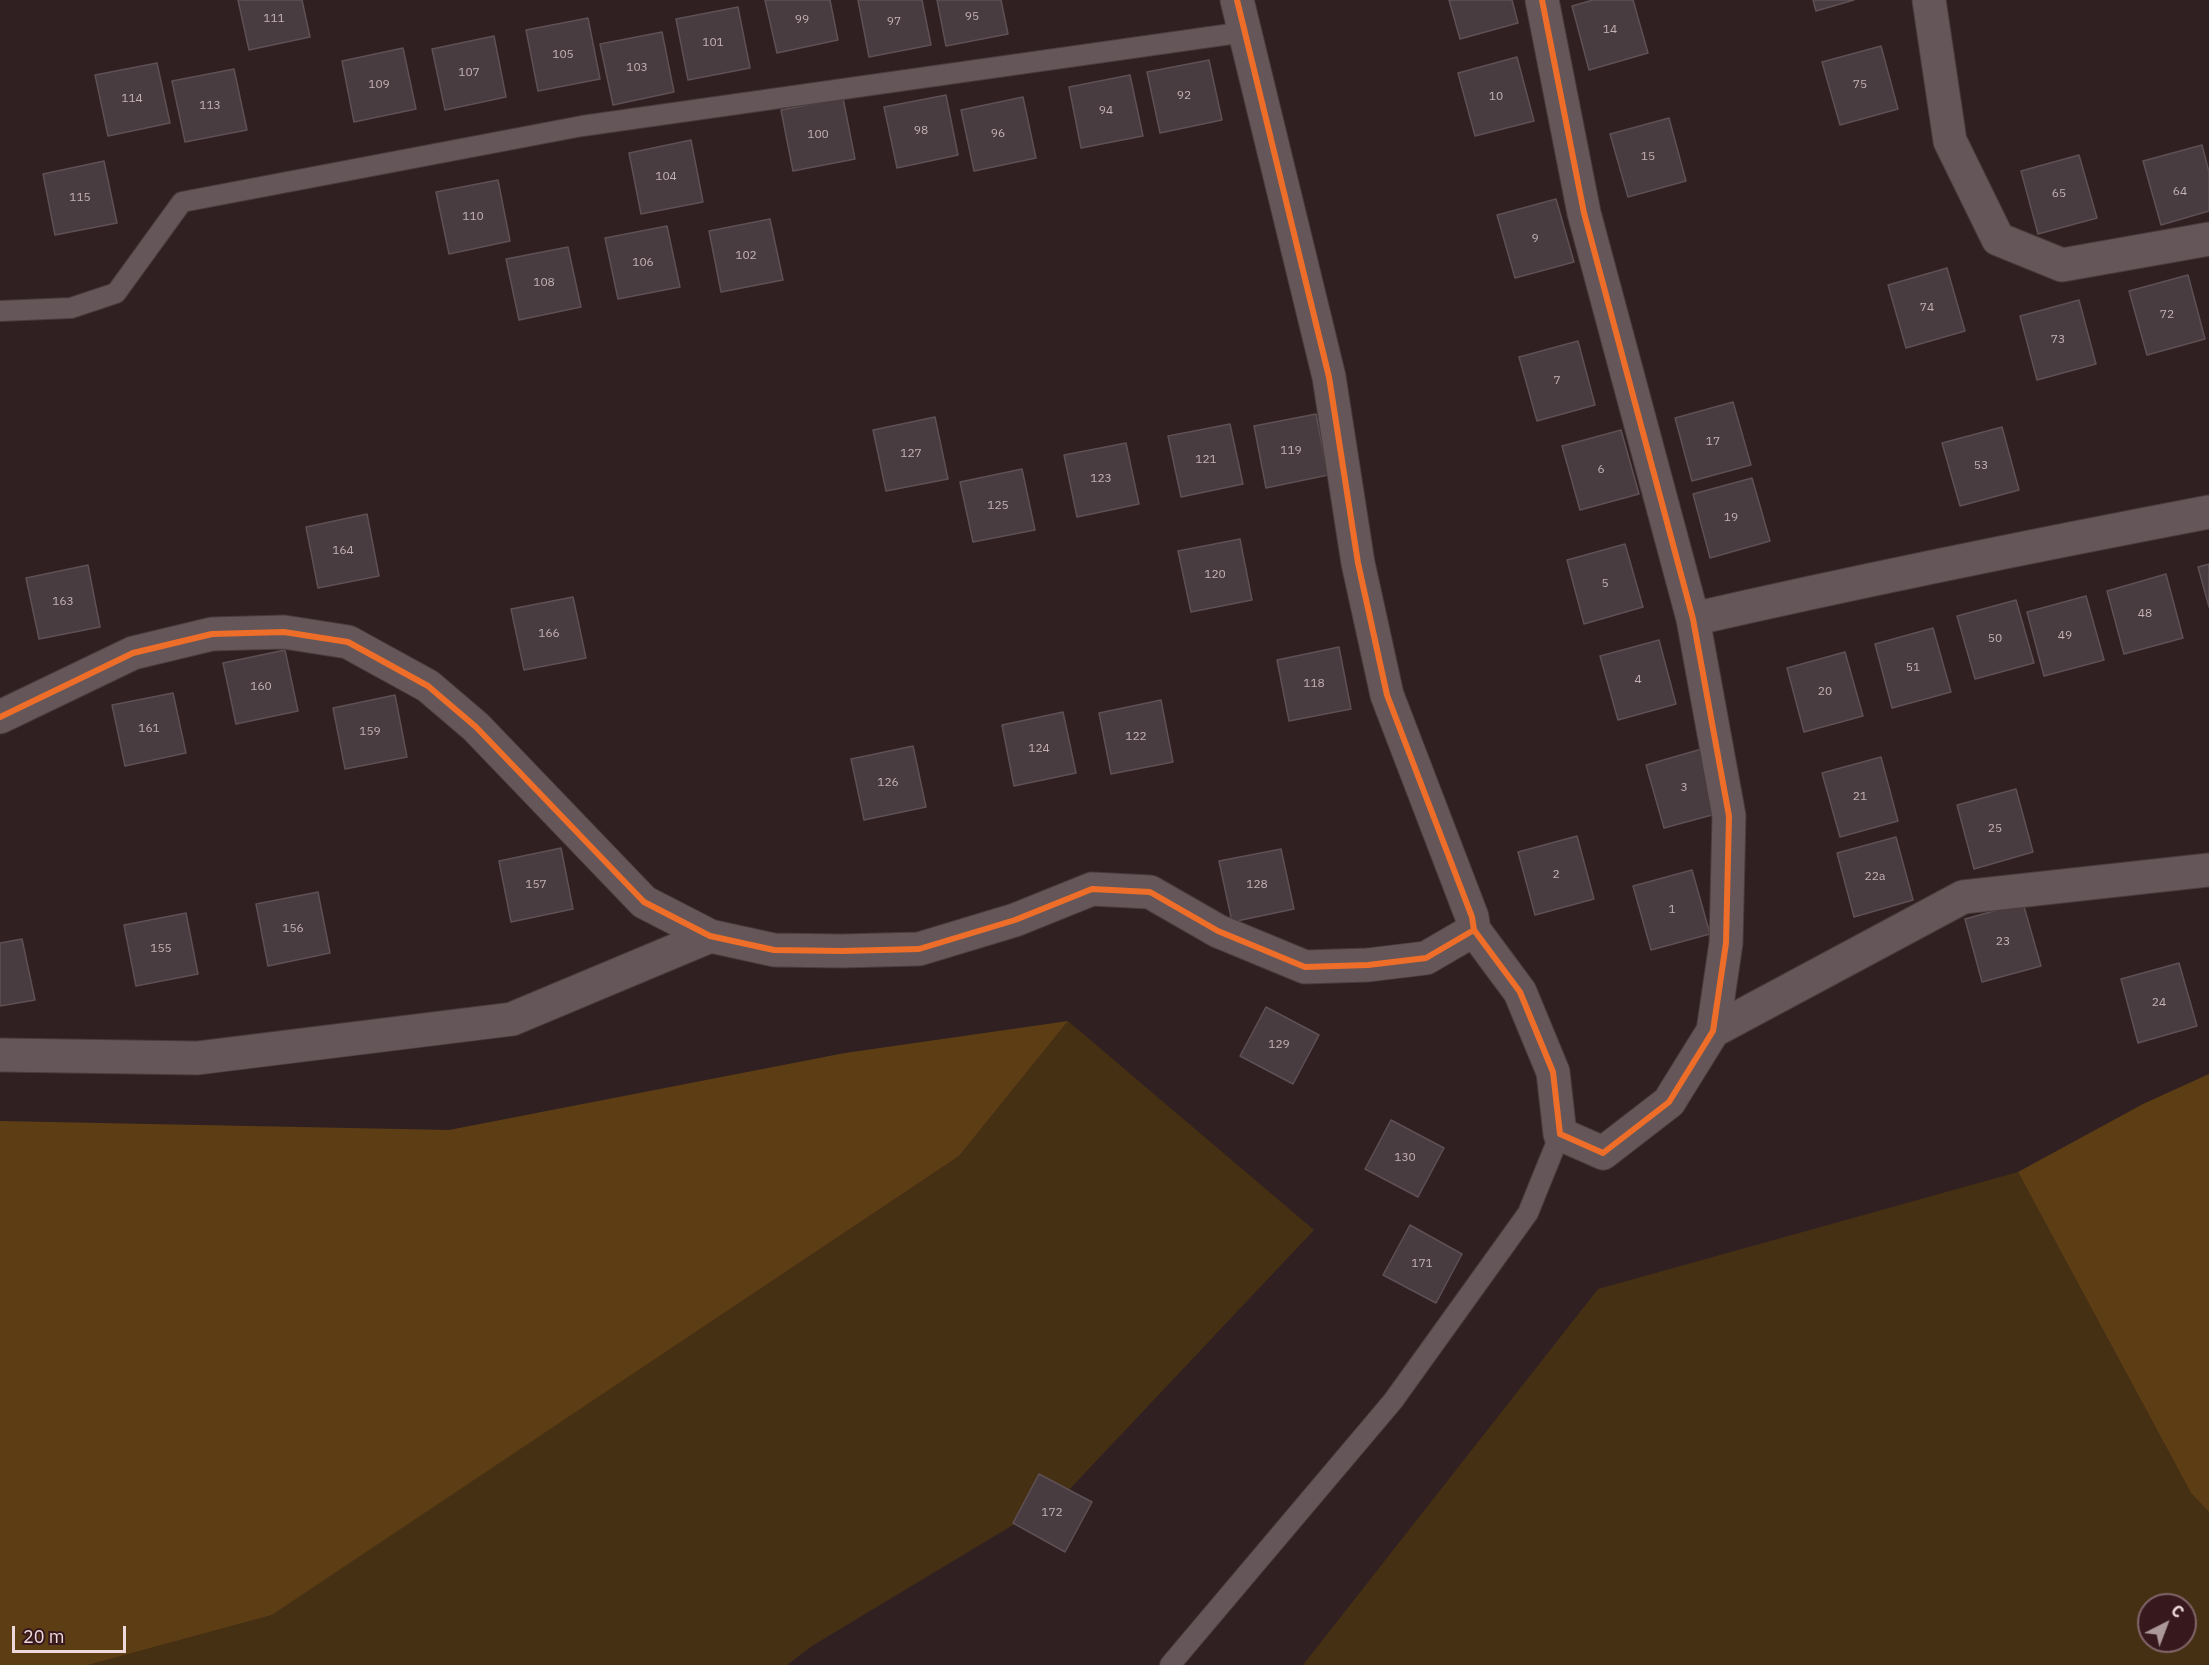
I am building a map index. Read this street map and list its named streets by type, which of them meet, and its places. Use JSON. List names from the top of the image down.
{
  "house_numbers": [
    "95",
    "111",
    "99",
    "97",
    "14",
    "101",
    "105",
    "103",
    "107",
    "109",
    "75",
    "92",
    "10",
    "114",
    "113",
    "94",
    "98",
    "96",
    "100",
    "15",
    "104",
    "64",
    "65",
    "115",
    "110",
    "9",
    "102",
    "106",
    "108",
    "74",
    "72",
    "73",
    "7",
    "17",
    "119",
    "127",
    "121",
    "53",
    "6",
    "123",
    "125",
    "19",
    "164",
    "120",
    "5",
    "163",
    "48",
    "166",
    "49",
    "50",
    "51",
    "4",
    "118",
    "160",
    "20",
    "161",
    "159",
    "122",
    "124",
    "126",
    "3",
    "21",
    "25",
    "2",
    "22а",
    "157",
    "128",
    "1",
    "156",
    "23",
    "155",
    "24",
    "129",
    "130",
    "171",
    "172"
  ],
  "scale_bar": "20 m",
  "north": "top right"
}
